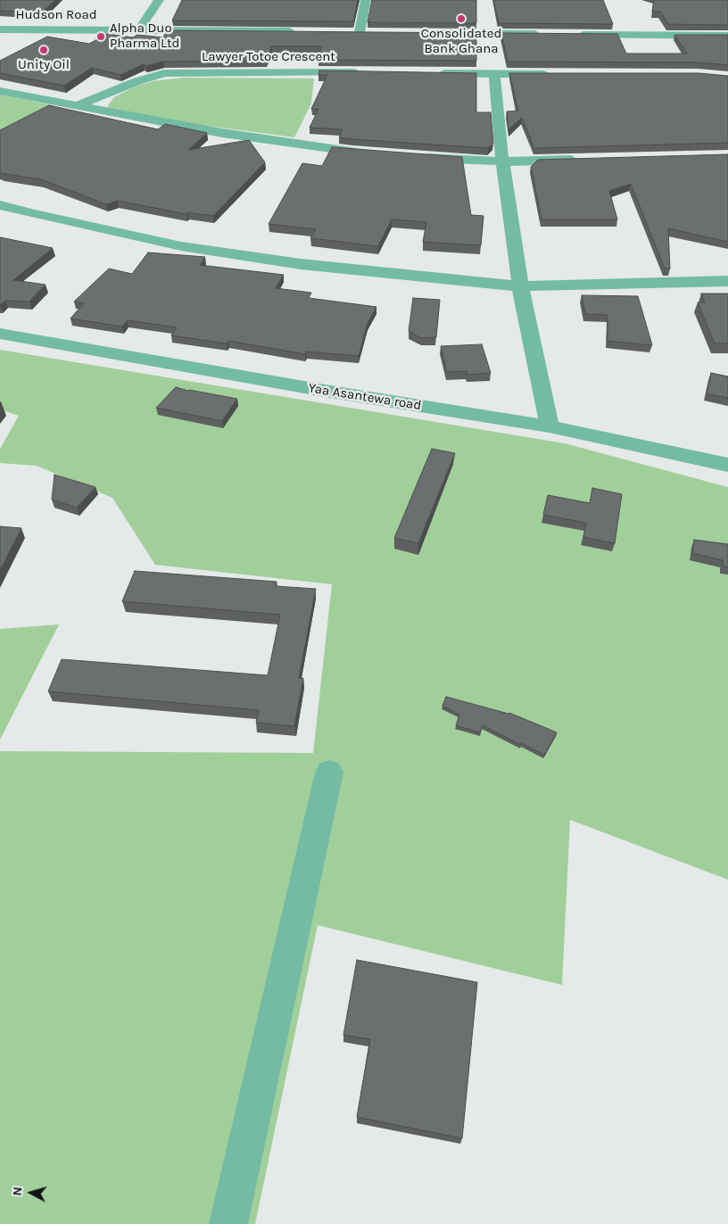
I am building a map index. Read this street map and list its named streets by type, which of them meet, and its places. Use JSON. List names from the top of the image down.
{
  "streets": {
    "street": ["Hudson Road", "Lawyer Totoe Crescent", "Yaa Asantewa road"]
  },
  "places": ["Consolidated Bank Ghana", "Alpha Duo Pharma Ltd", "Unity Oil"],
  "north": "left"
}
